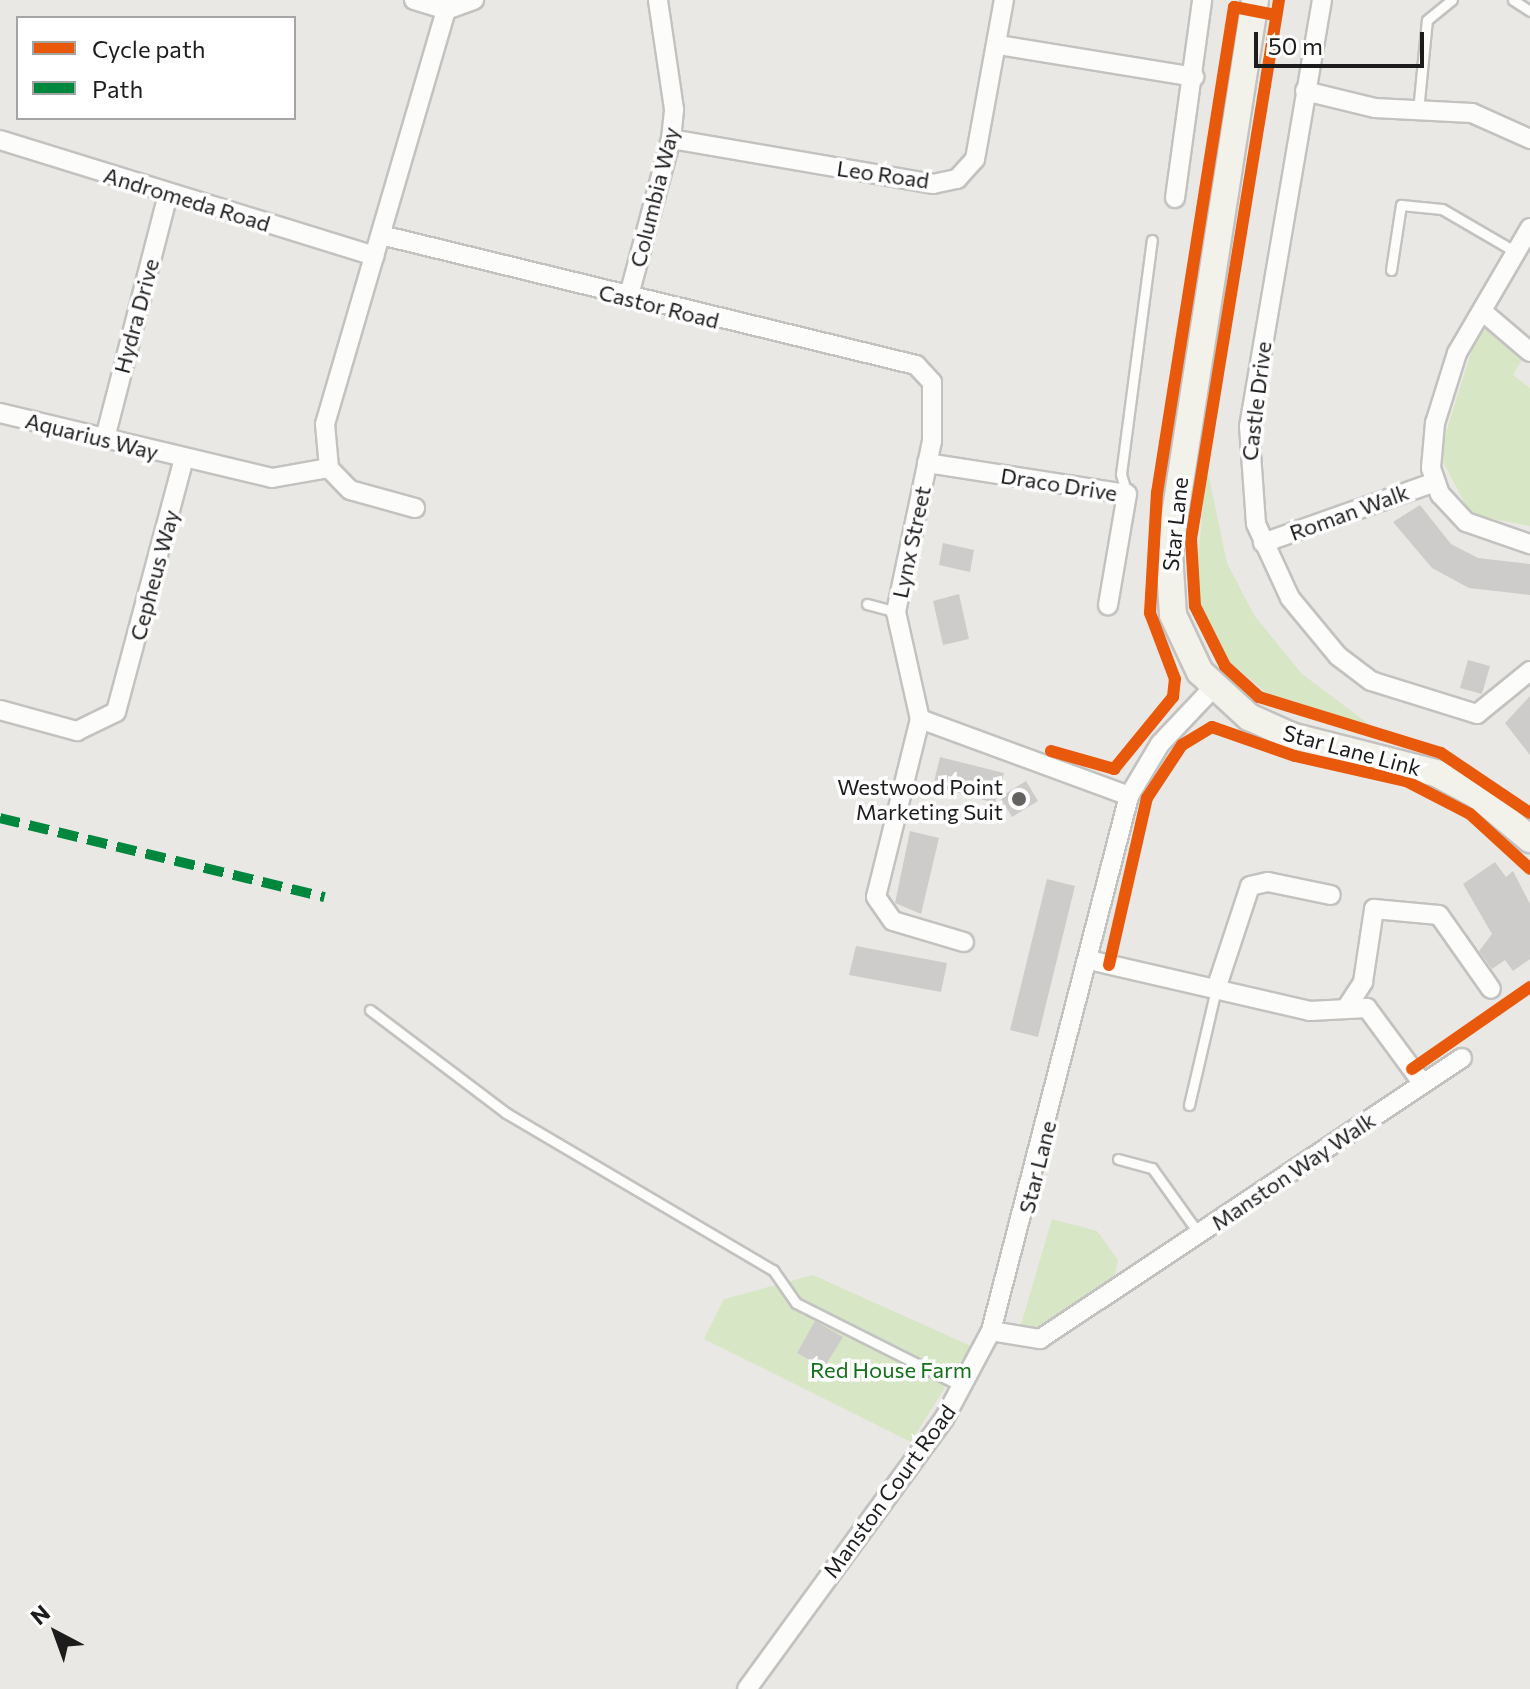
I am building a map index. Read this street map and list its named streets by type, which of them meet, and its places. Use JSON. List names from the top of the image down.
{
  "streets": {
    "street": [
      "Leo Road",
      "Columbia Way",
      "Andromeda Road",
      "Castor Road",
      "Hydra Drive",
      "Castle Drive",
      "Aquarius Way",
      "Draco Drive",
      "Roman Walk",
      "Star Lane",
      "Lynx Street",
      "Cepheus Way",
      "Star Lane Link",
      "Manston Way Walk",
      "Manston Court Road"
    ]
  },
  "crossings": [
    ["Leo Road", "Columbia Way"],
    ["Columbia Way", "Castor Road"],
    ["Andromeda Road", "Hydra Drive"],
    ["Castor Road", "Lynx Street"],
    ["Hydra Drive", "Aquarius Way"],
    ["Castle Drive", "Roman Walk"],
    ["Aquarius Way", "Cepheus Way"],
    ["Draco Drive", "Lynx Street"],
    ["Star Lane", "Star Lane Link"],
    ["Star Lane", "Manston Way Walk"],
    ["Star Lane", "Manston Court Road"],
    ["Manston Way Walk", "Manston Court Road"]
  ],
  "parks": ["Red House Farm"],
  "places": ["Westwood Point Marketing Suit"],
  "legend": ["Cycle path", "Path"],
  "scale_bar": "50 m",
  "north": "top left"
}
